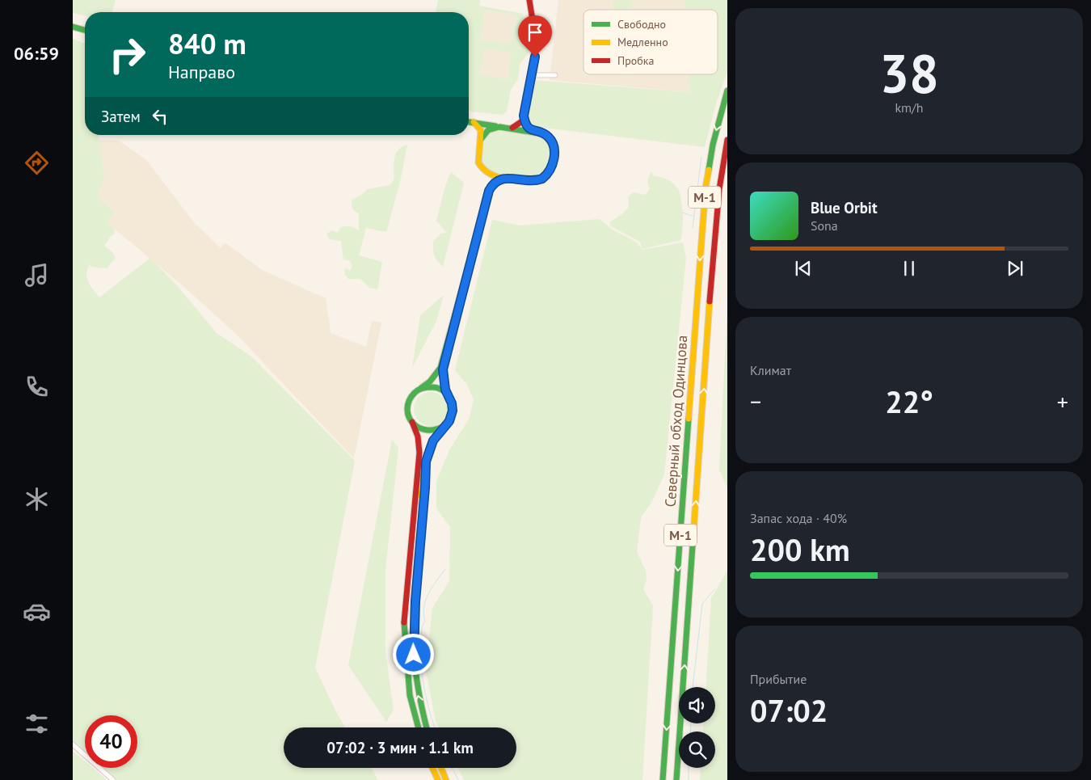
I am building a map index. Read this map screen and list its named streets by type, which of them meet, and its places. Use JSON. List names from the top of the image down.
{
  "streets": {
    "main road": ["М-1", "Северный обход Одинцова"]
  },
  "legend": ["Свободно", "Медленно", "Пробка"],
  "page": {
    "tabs": "06:59",
    "tile": [
      ["38", "km/h"],
      "Климат",
      ["Запас хода · 40%", "200 km"],
      ["Прибытие", "07:02"]
    ],
    "turn": ["840 m", "Направо"],
    "then": "Затем",
    "song": ["Blue Orbit", "Sona"],
    "heat": ["−", "22°", "+"],
    "limit": "40",
    "trip": "07:02 · 3 мин · 1.1 km"
  }
}
